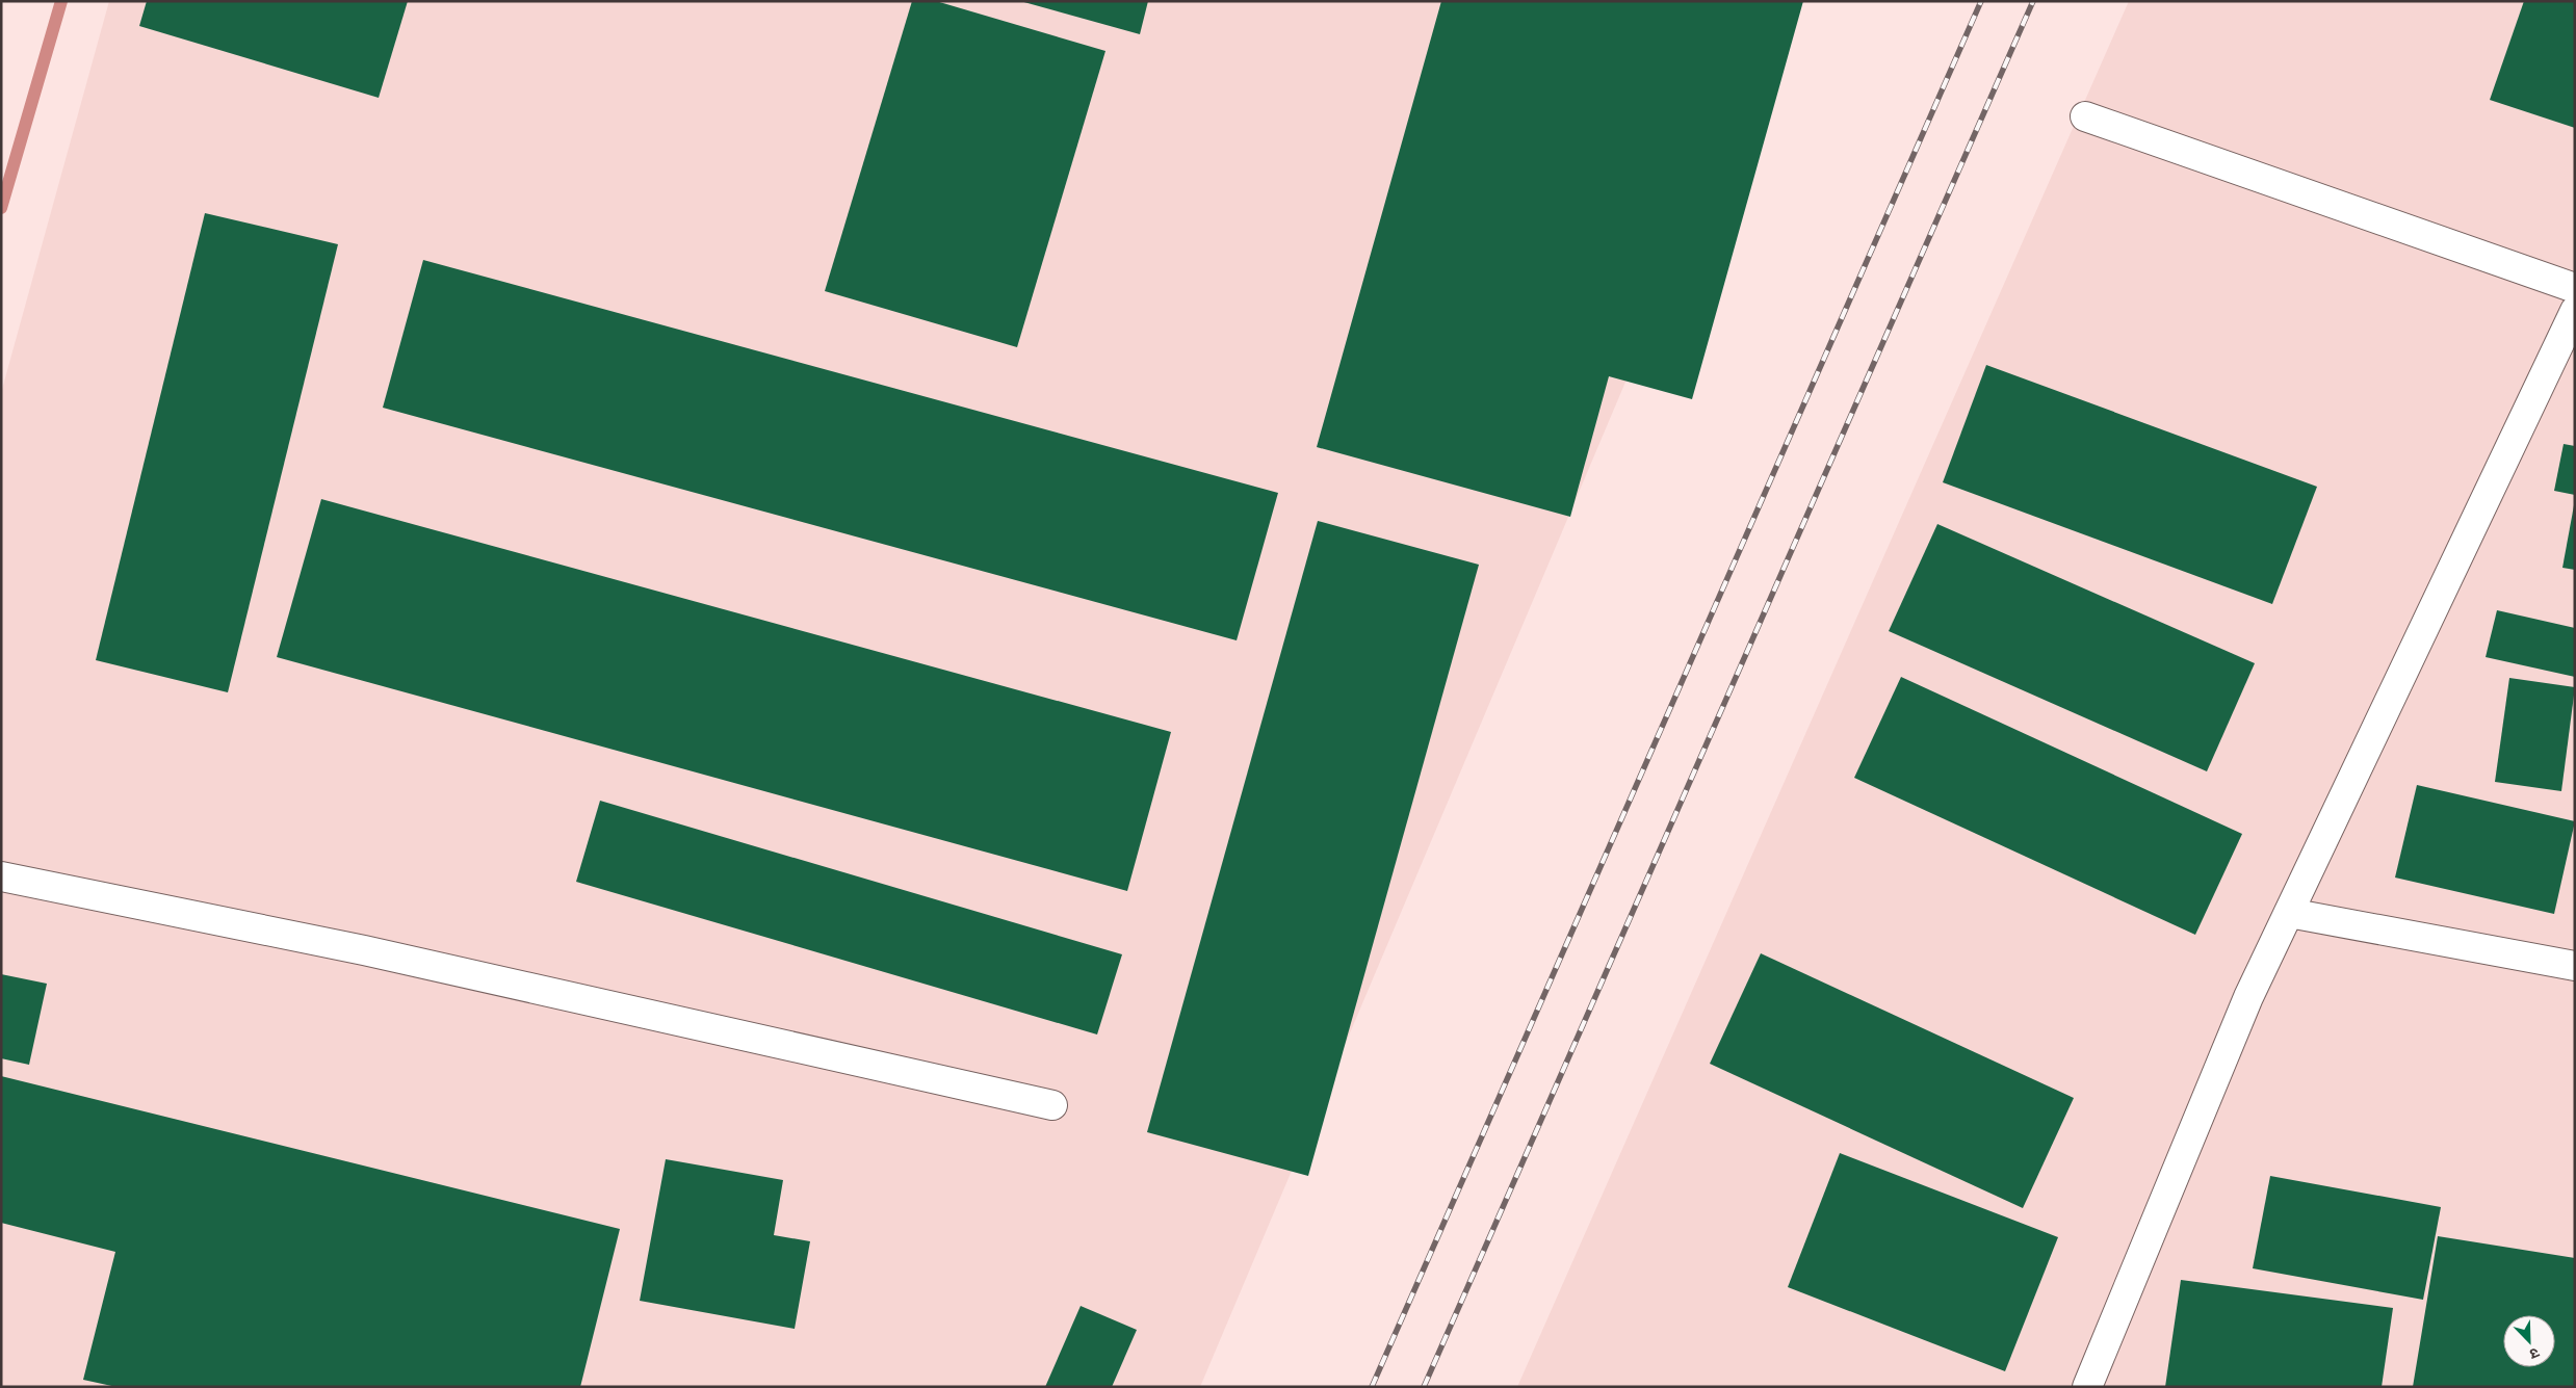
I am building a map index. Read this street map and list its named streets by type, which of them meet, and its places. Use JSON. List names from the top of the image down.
{
  "north": "bottom right"
}
